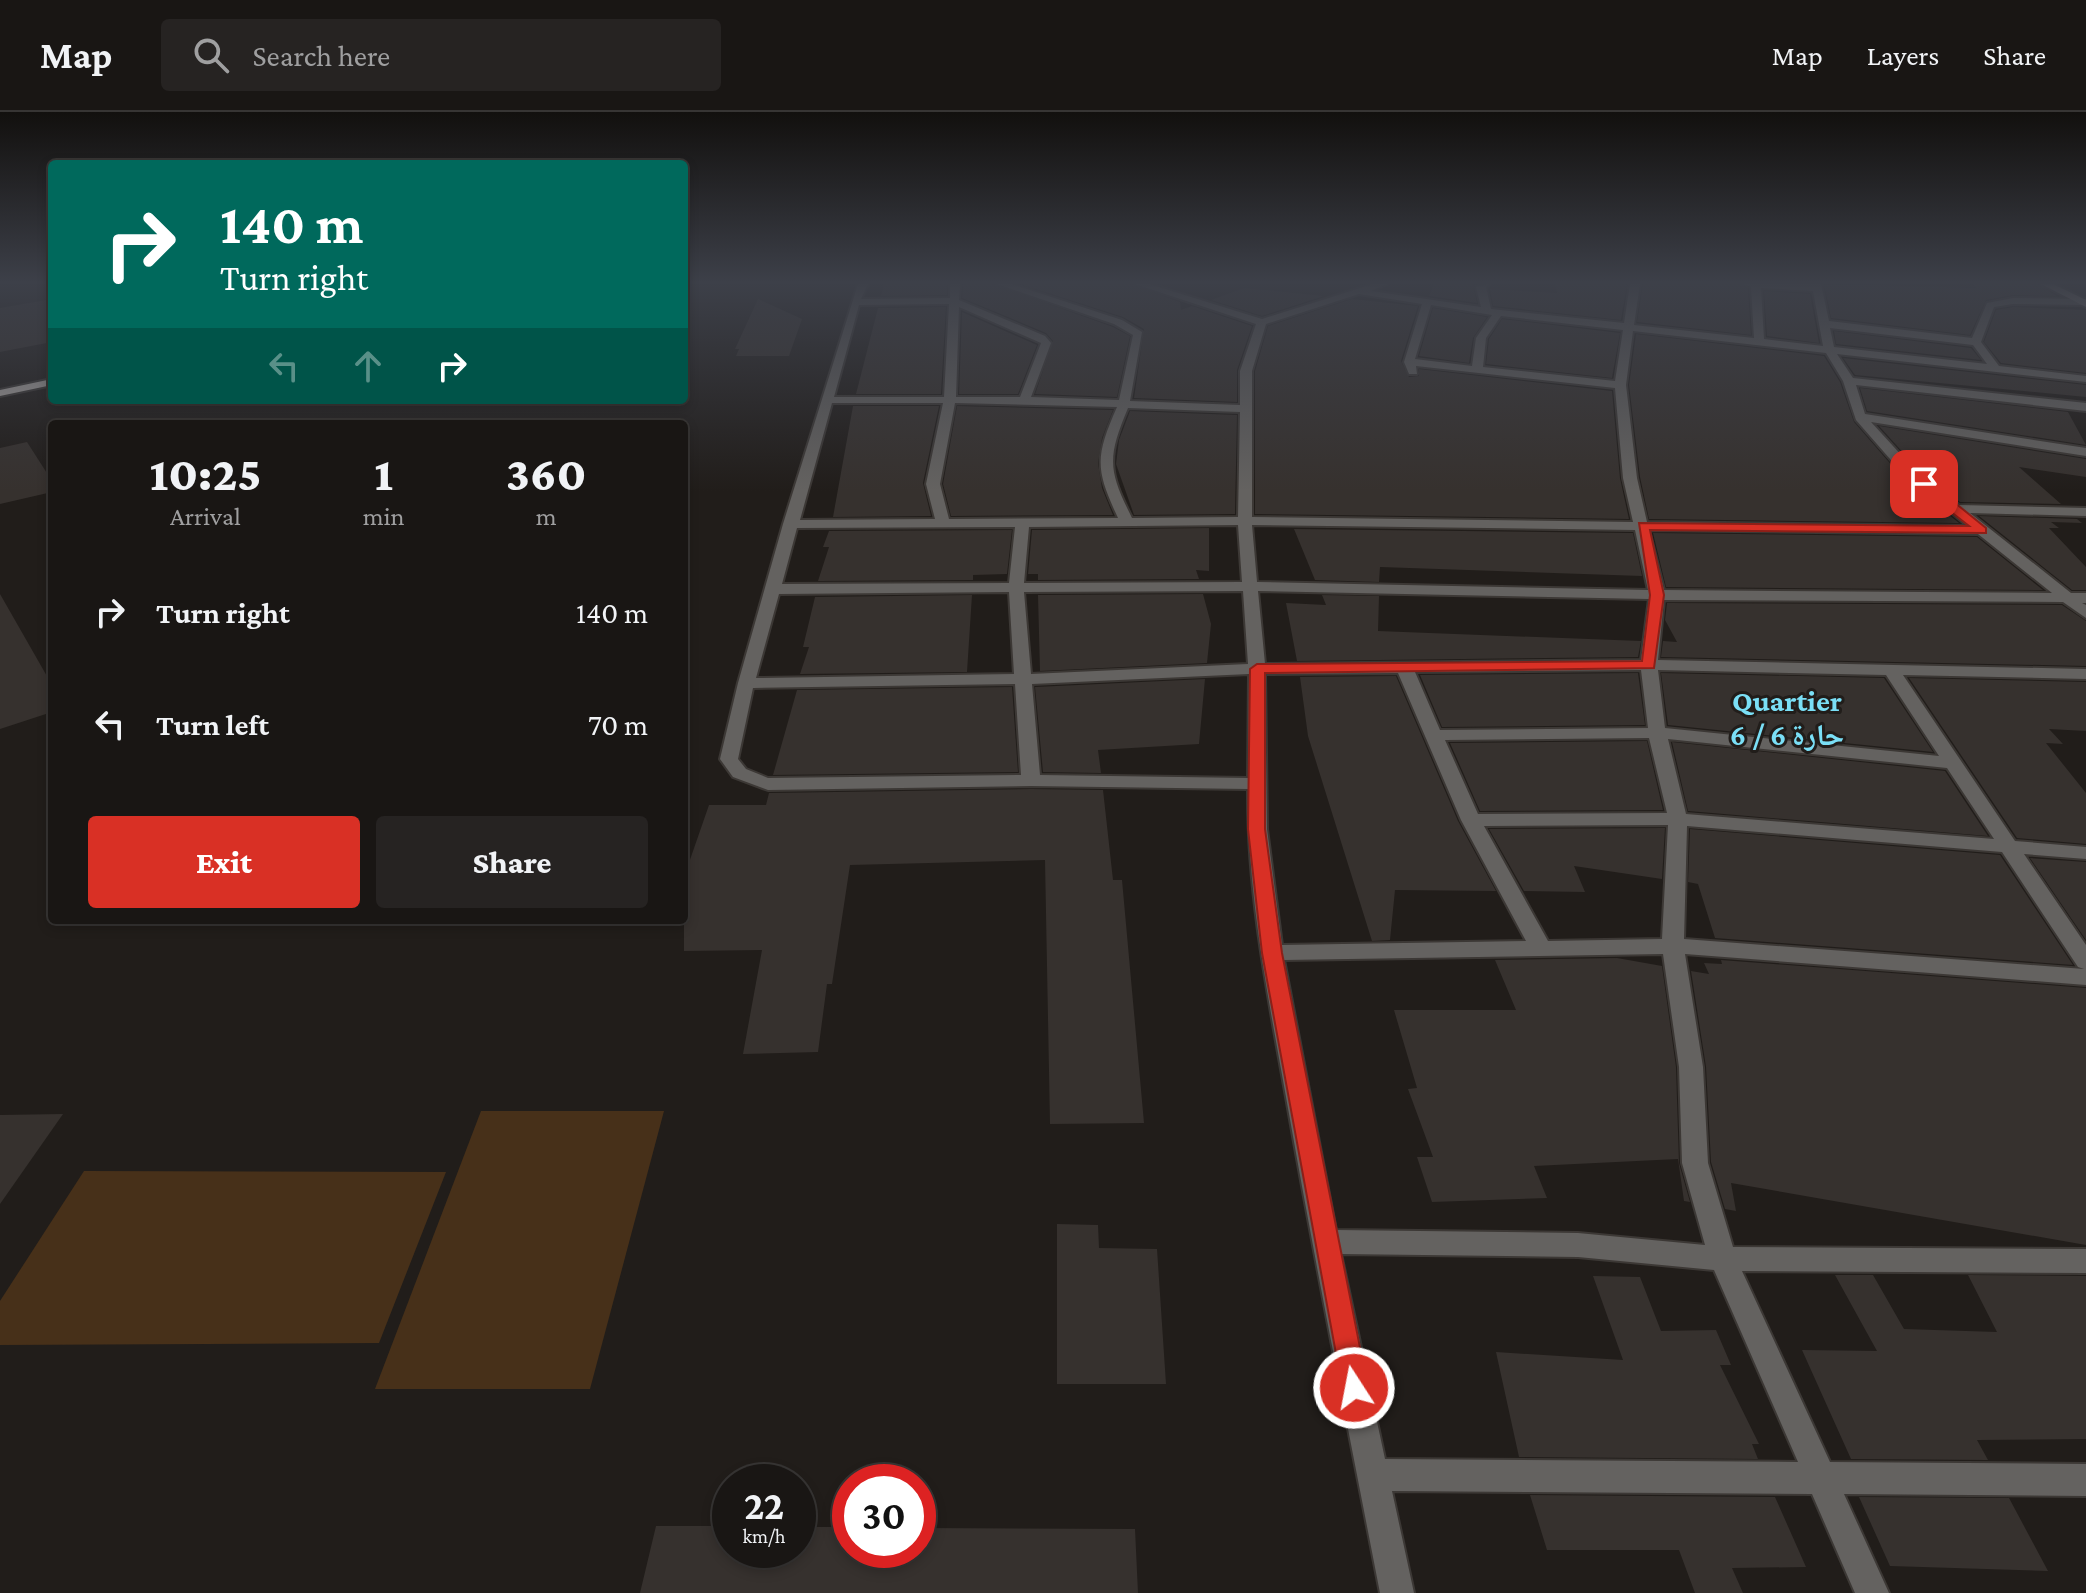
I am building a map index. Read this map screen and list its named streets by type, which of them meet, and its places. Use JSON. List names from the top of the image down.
{
  "districts": ["Quartier 6 / حارة 6"],
  "page": {
    "header": "Map",
    "search": "Search here",
    "nav": ["Map", "Layers", "Share"],
    "turn": ["140 m", "Turn right"],
    "eta": [
      "10:25",
      "Arrival",
      "1",
      "min",
      "360",
      "m"
    ],
    "list": [
      {
        "name": "Turn right",
        "value": "140 m"
      },
      {
        "name": "Turn left",
        "value": "70 m"
      }
    ],
    "buttons": ["Exit", "Share"],
    "speed": "22 km/h",
    "limit": "30"
  }
}
